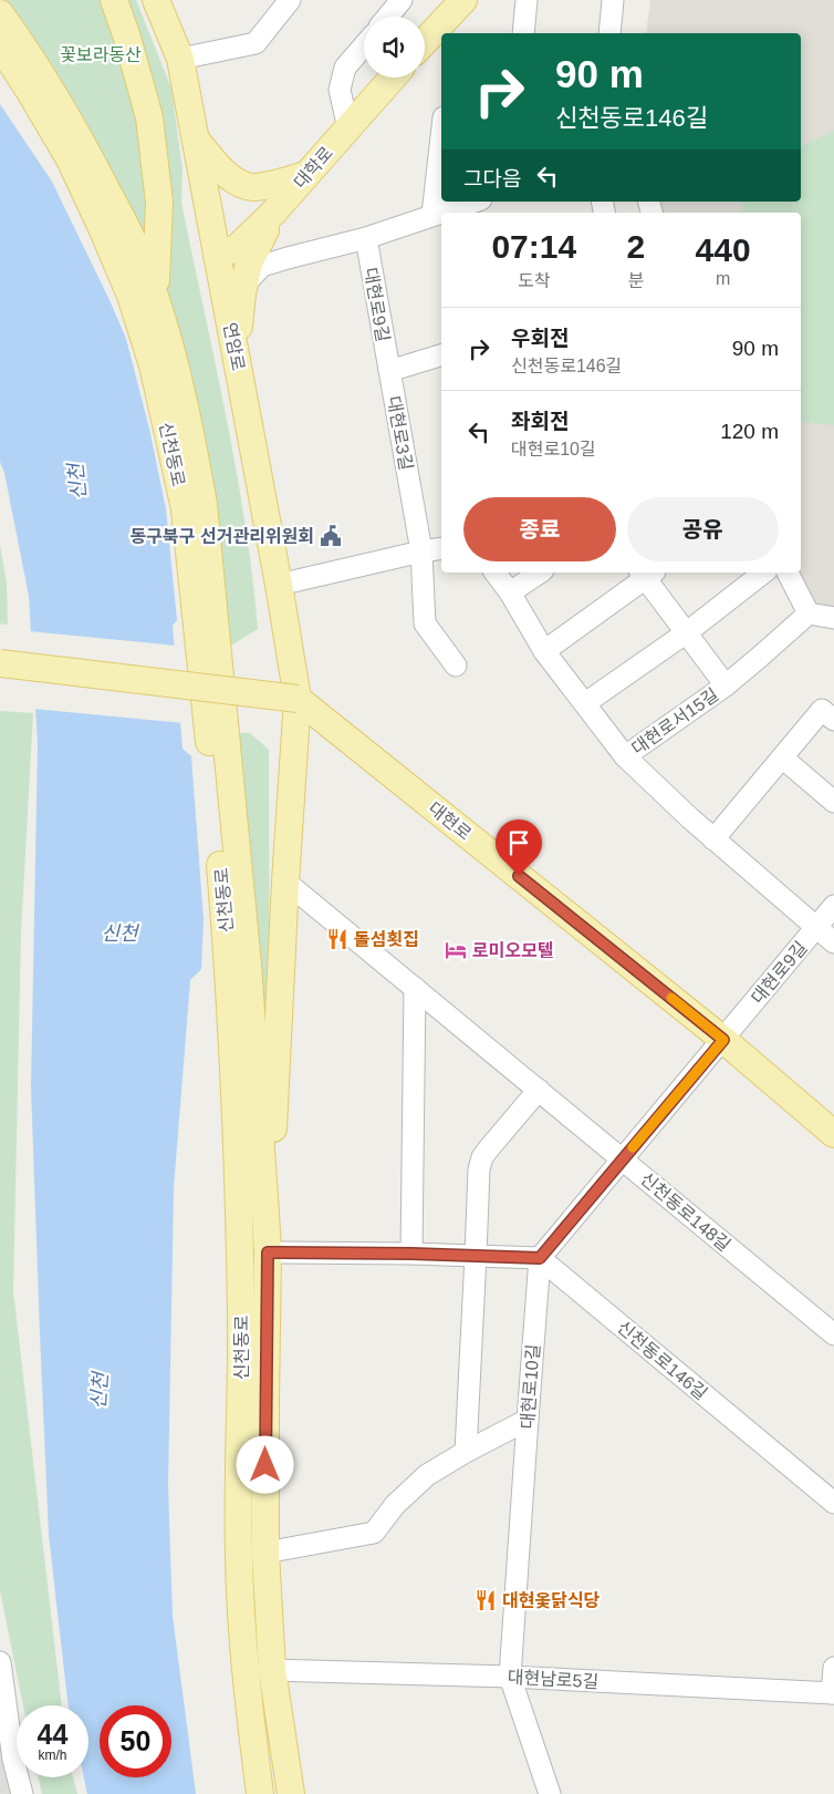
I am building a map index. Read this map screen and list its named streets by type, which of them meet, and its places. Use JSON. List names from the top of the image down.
{
  "streets": {
    "main road": [
      "대학로",
      "연암로",
      "신천동로",
      "대현로"
    ],
    "street": [
      "대현로9길",
      "대현로3길",
      "대현로서15길",
      "신천동로148길",
      "신천동로146길",
      "대현로10길",
      "대현남로5길"
    ]
  },
  "crossings": [
    ["대학로", "연암로"],
    ["대현로9길", "대현로3길"],
    ["대현로9길", "대현로서15길"],
    ["대현로9길", "대현로"],
    ["연암로", "신천동로"],
    ["연암로", "대현로"],
    ["연암로", "신천동로148길"],
    ["신천동로", "대현남로5길"],
    ["신천동로146길", "대현로10길"],
    ["대현로10길", "대현남로5길"]
  ],
  "water": ["신천"],
  "parks": ["꽃보라동산"],
  "places": {
    "public building": ["동구북구 선거관리위원회"],
    "restaurant": ["돌섬횟집", "대현옻닭식당"],
    "hotel": ["로미오모텔"]
  },
  "page": {
    "turn": ["90 m", "신천동로146길"],
    "then": "그다음",
    "eta": [
      "07:14",
      "도착",
      "2",
      "분",
      "440",
      "m"
    ],
    "list": [
      {
        "name": "우회전",
        "note": "신천동로146길",
        "value": "90 m"
      },
      {
        "name": "좌회전",
        "note": "대현로10길",
        "value": "120 m"
      }
    ],
    "buttons": ["종료", "공유"],
    "speed": "44 km/h",
    "limit": "50"
  }
}
